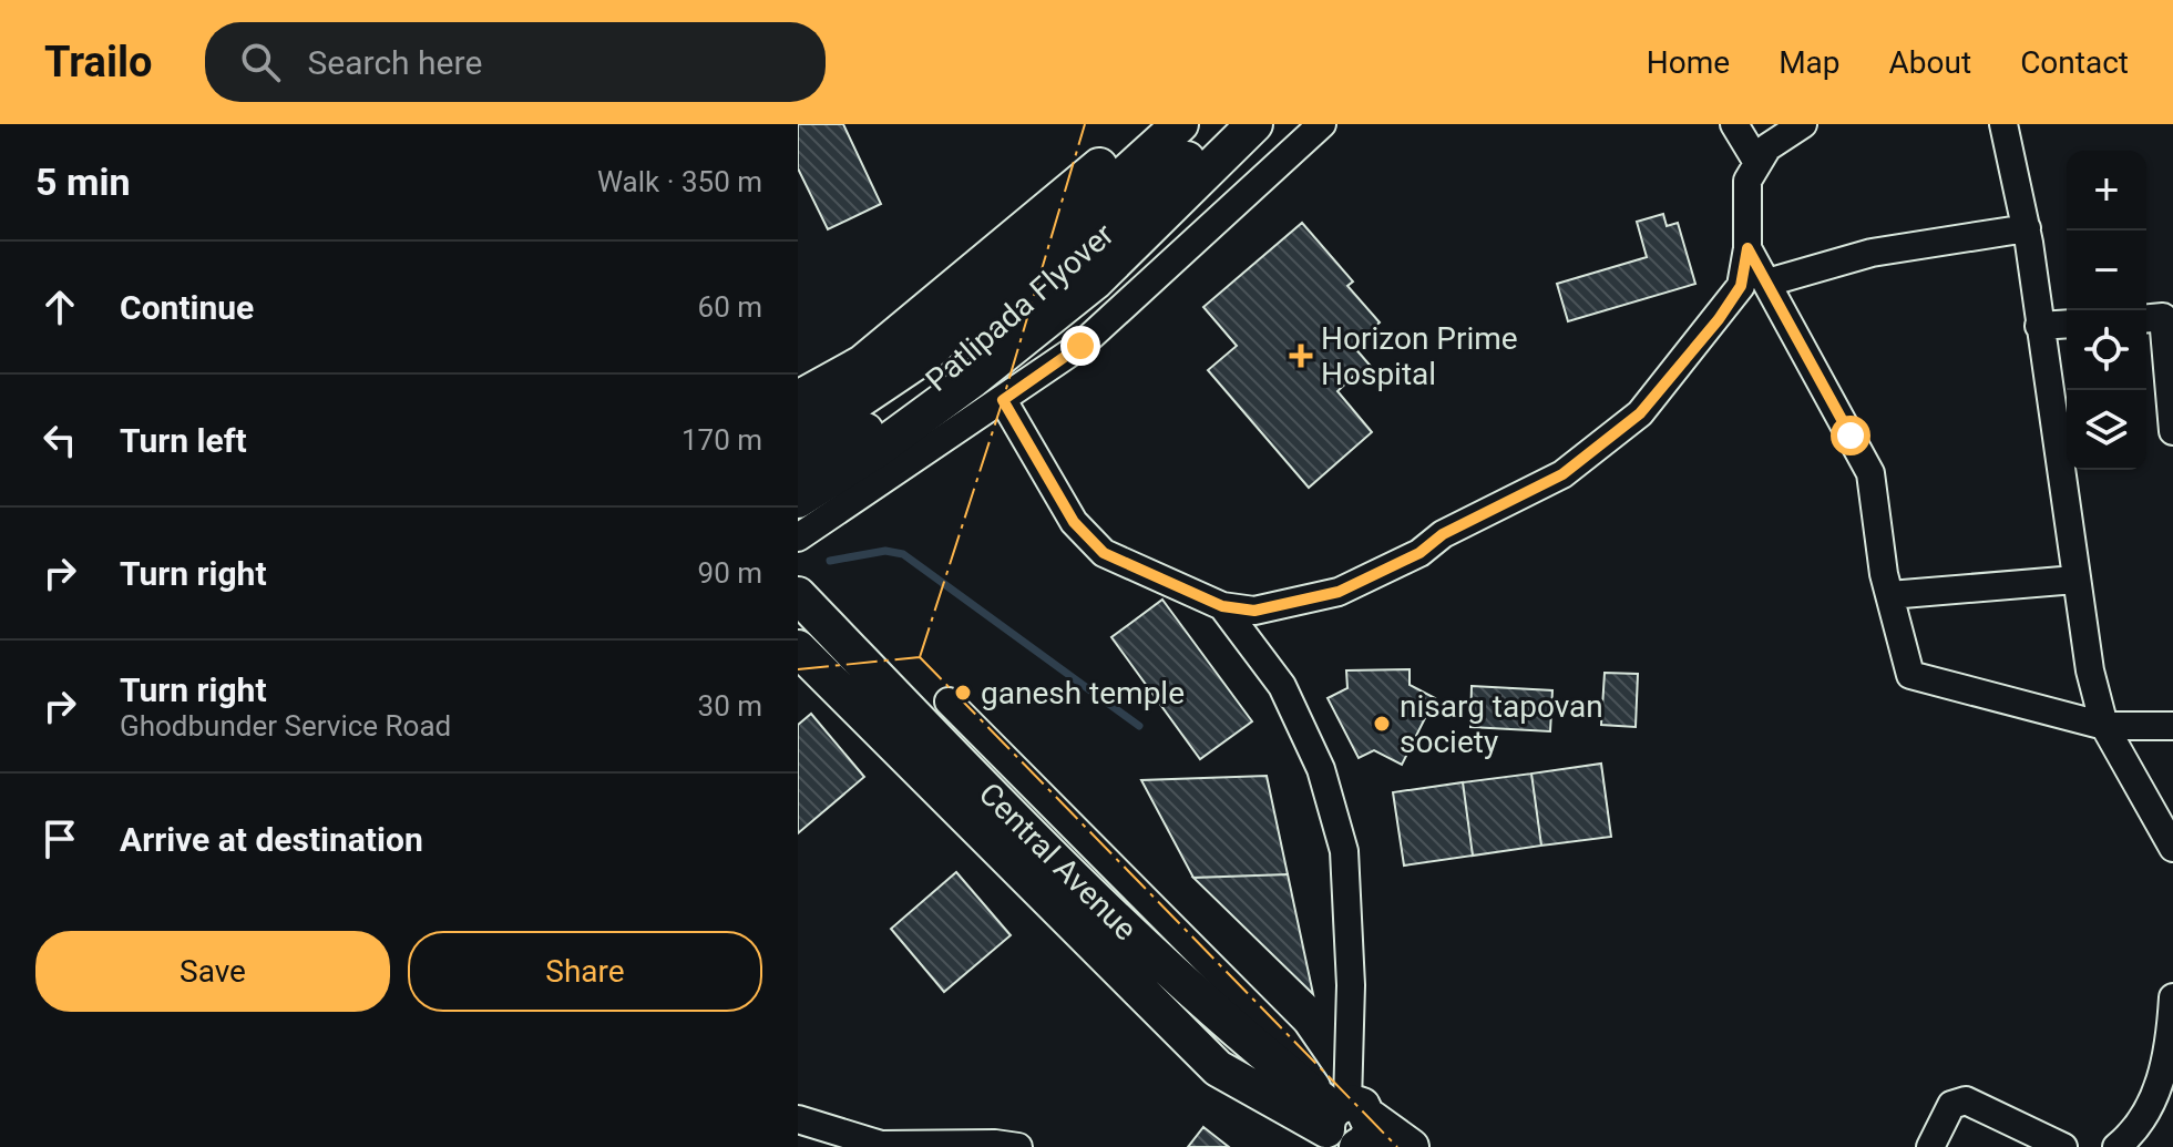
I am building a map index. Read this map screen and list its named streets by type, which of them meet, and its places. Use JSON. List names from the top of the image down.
{
  "streets": {
    "main road": ["Patlipada Flyover", "Central Avenue"]
  },
  "places": {
    "health": ["Horizon Prime Hospital"],
    "other": ["ganesh temple", "nisarg tapovan society"]
  },
  "page": {
    "header": "Trailo",
    "search": "Search here",
    "nav": [
      "Home",
      "Map",
      "About",
      "Contact"
    ],
    "heading": ["5 min", "Walk · 350 m"],
    "map_buttons": ["+", "−"],
    "list": [
      ["Continue", "60 m"],
      ["Turn left", "170 m"],
      ["Turn right", "90 m"],
      ["Turn right", "Ghodbunder Service Road", "30 m"],
      "Arrive at destination"
    ],
    "buttons": ["Save", "Share"]
  }
}
